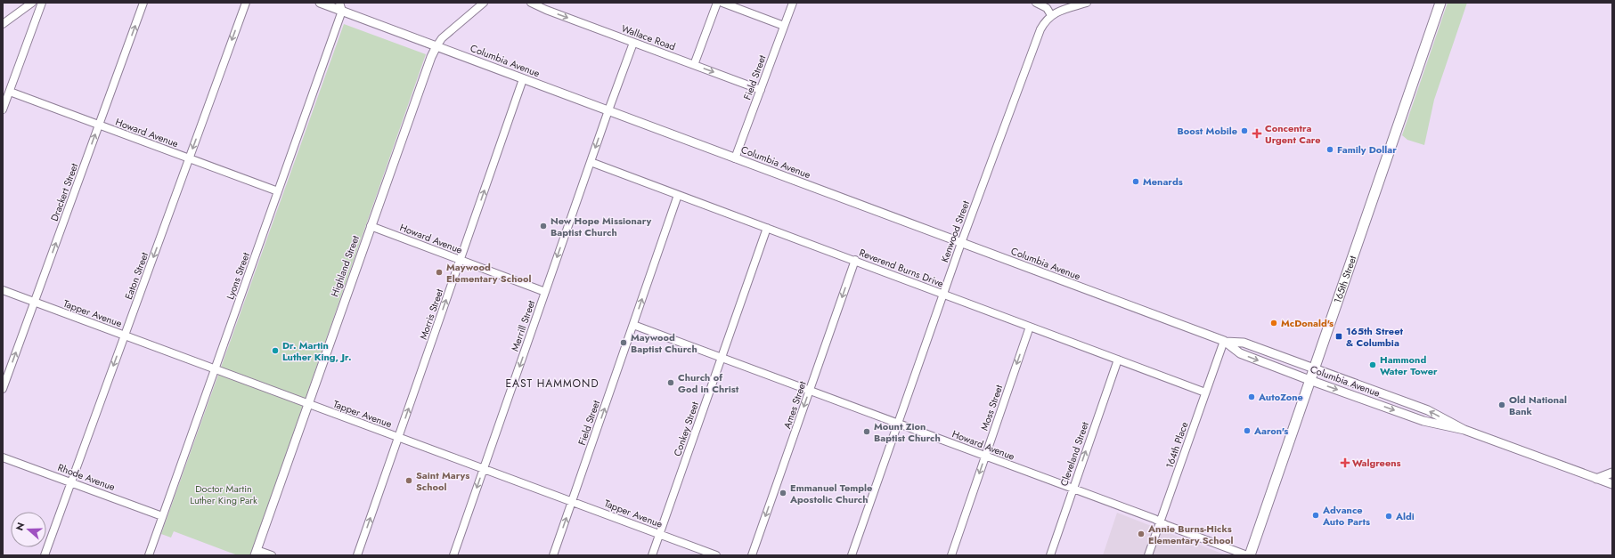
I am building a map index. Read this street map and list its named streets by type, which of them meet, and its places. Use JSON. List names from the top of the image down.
{
  "streets": {
    "main road": ["165th Street"],
    "street": [
      "Wallace Road",
      "Columbia Avenue",
      "Field Street",
      "Howard Avenue",
      "Drackert Street",
      "Kenwood Street",
      "Highland Street",
      "Reverend Burns Drive",
      "Eaton Street",
      "Lyons Street",
      "Tapper Avenue",
      "Morris Street",
      "Merrill Street",
      "Ames Street",
      "Moss Street",
      "Conkey Street",
      "164th Place",
      "Cleveland Street",
      "Rhode Avenue"
    ]
  },
  "crossings": [
    ["Wallace Road", "Field Street"],
    ["Wallace Road", "Merrill Street"],
    ["Columbia Avenue", "Field Street"],
    ["Columbia Avenue", "Kenwood Street"],
    ["Columbia Avenue", "Highland Street"],
    ["Columbia Avenue", "Lyons Street"],
    ["Columbia Avenue", "165th Street"],
    ["Columbia Avenue", "Morris Street"],
    ["Columbia Avenue", "Merrill Street"],
    ["Columbia Avenue", "164th Place"],
    ["Field Street", "Howard Avenue"],
    ["Field Street", "Reverend Burns Drive"],
    ["Field Street", "Tapper Avenue"],
    ["Howard Avenue", "Drackert Street"],
    ["Howard Avenue", "Kenwood Street"],
    ["Howard Avenue", "Highland Street"],
    ["Howard Avenue", "Eaton Street"],
    ["Howard Avenue", "Lyons Street"],
    ["Howard Avenue", "165th Street"],
    ["Howard Avenue", "Morris Street"],
    ["Howard Avenue", "Merrill Street"],
    ["Howard Avenue", "Ames Street"],
    ["Howard Avenue", "Moss Street"],
    ["Howard Avenue", "Conkey Street"],
    ["Howard Avenue", "164th Place"],
    ["Howard Avenue", "Cleveland Street"],
    ["Drackert Street", "Tapper Avenue"],
    ["Kenwood Street", "Reverend Burns Drive"],
    ["Highland Street", "Tapper Avenue"],
    ["Reverend Burns Drive", "Merrill Street"],
    ["Reverend Burns Drive", "Ames Street"],
    ["Reverend Burns Drive", "Moss Street"],
    ["Reverend Burns Drive", "Conkey Street"],
    ["Reverend Burns Drive", "164th Place"],
    ["Reverend Burns Drive", "Cleveland Street"],
    ["Eaton Street", "Tapper Avenue"],
    ["Eaton Street", "Rhode Avenue"],
    ["Lyons Street", "Tapper Avenue"],
    ["Lyons Street", "Rhode Avenue"],
    ["Tapper Avenue", "Morris Street"],
    ["Tapper Avenue", "Merrill Street"],
    ["Tapper Avenue", "Conkey Street"]
  ],
  "one_way": [
    "Wallace Road",
    "Field Street",
    "Drackert Street",
    "Eaton Street",
    "Morris Street",
    "Merrill Street",
    "Ames Street",
    "Moss Street",
    "Cleveland Street"
  ],
  "districts": ["EAST HAMMOND"],
  "parks": ["Doctor Martin Luther King Park"],
  "places": {
    "other": [
      "Boost Mobile",
      "Family Dollar",
      "Menards",
      "New Hope Missionary Baptist Church",
      "Maywood Elementary School",
      "McDonald's",
      "Maywood Baptist Church",
      "Dr. Martin Luther King, Jr.",
      "Hammond Water Tower",
      "Church of God in Christ",
      "AutoZone",
      "Old National Bank",
      "Aaron's",
      "Mount Zion Baptist Church",
      "Saint Marys School",
      "Emmanuel Temple Apostolic Church",
      "Advance Auto Parts",
      "Aldi",
      "Annie Burns-Hicks Elementary School"
    ],
    "health": ["Concentra Urgent Care", "Walgreens"],
    "transit": ["165th Street & Columbia"]
  },
  "north": "left"
}
